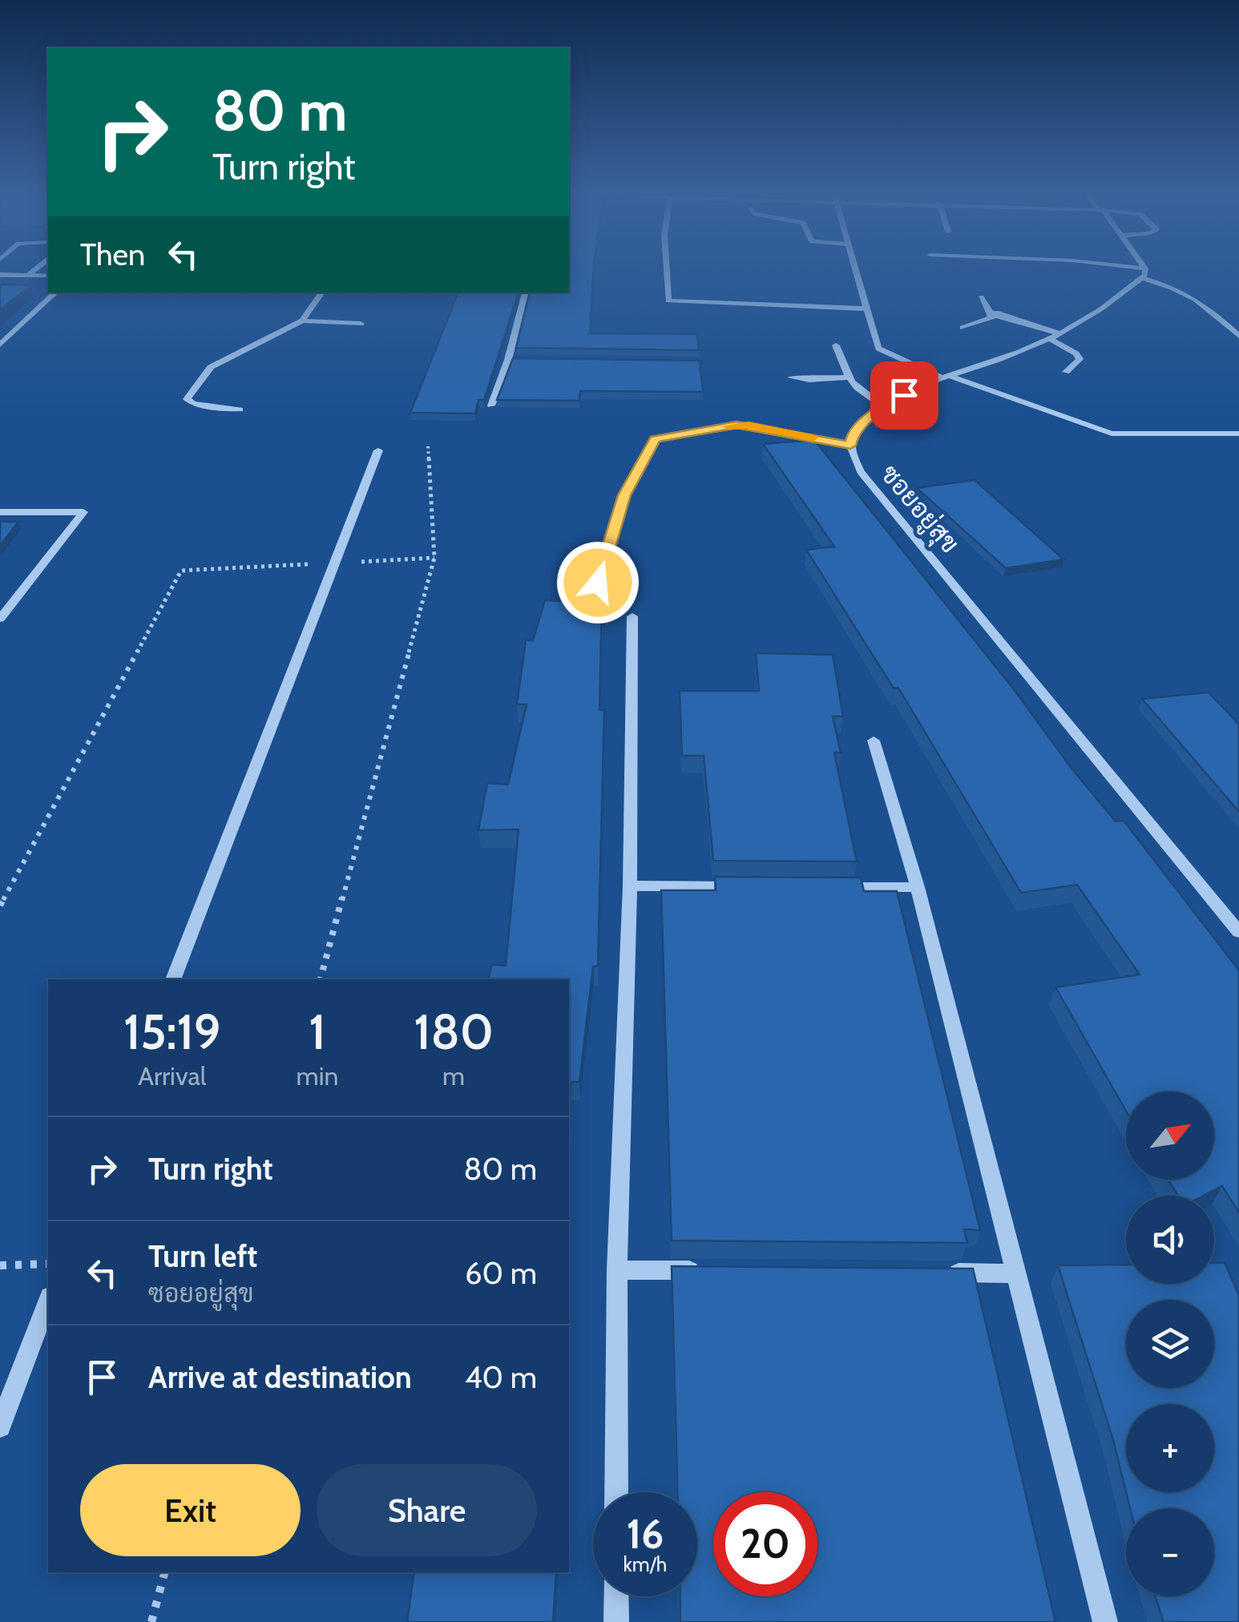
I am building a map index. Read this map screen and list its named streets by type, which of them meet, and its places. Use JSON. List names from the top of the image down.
{
  "streets": {
    "street": ["ซอยอยู่สุข"]
  },
  "north": "top right",
  "page": {
    "turn": ["80 m", "Turn right"],
    "then": "Then",
    "eta": [
      "15:19",
      "Arrival",
      "1",
      "min",
      "180",
      "m"
    ],
    "map_buttons": ["+", "−"],
    "list": [
      {
        "name": "Turn right",
        "value": "80 m"
      },
      {
        "name": "Turn left",
        "note": "ซอยอยู่สุข",
        "value": "60 m"
      },
      {
        "name": "Arrive at destination",
        "value": "40 m"
      }
    ],
    "buttons": ["Exit", "Share"],
    "speed": "16 km/h",
    "limit": "20"
  }
}
